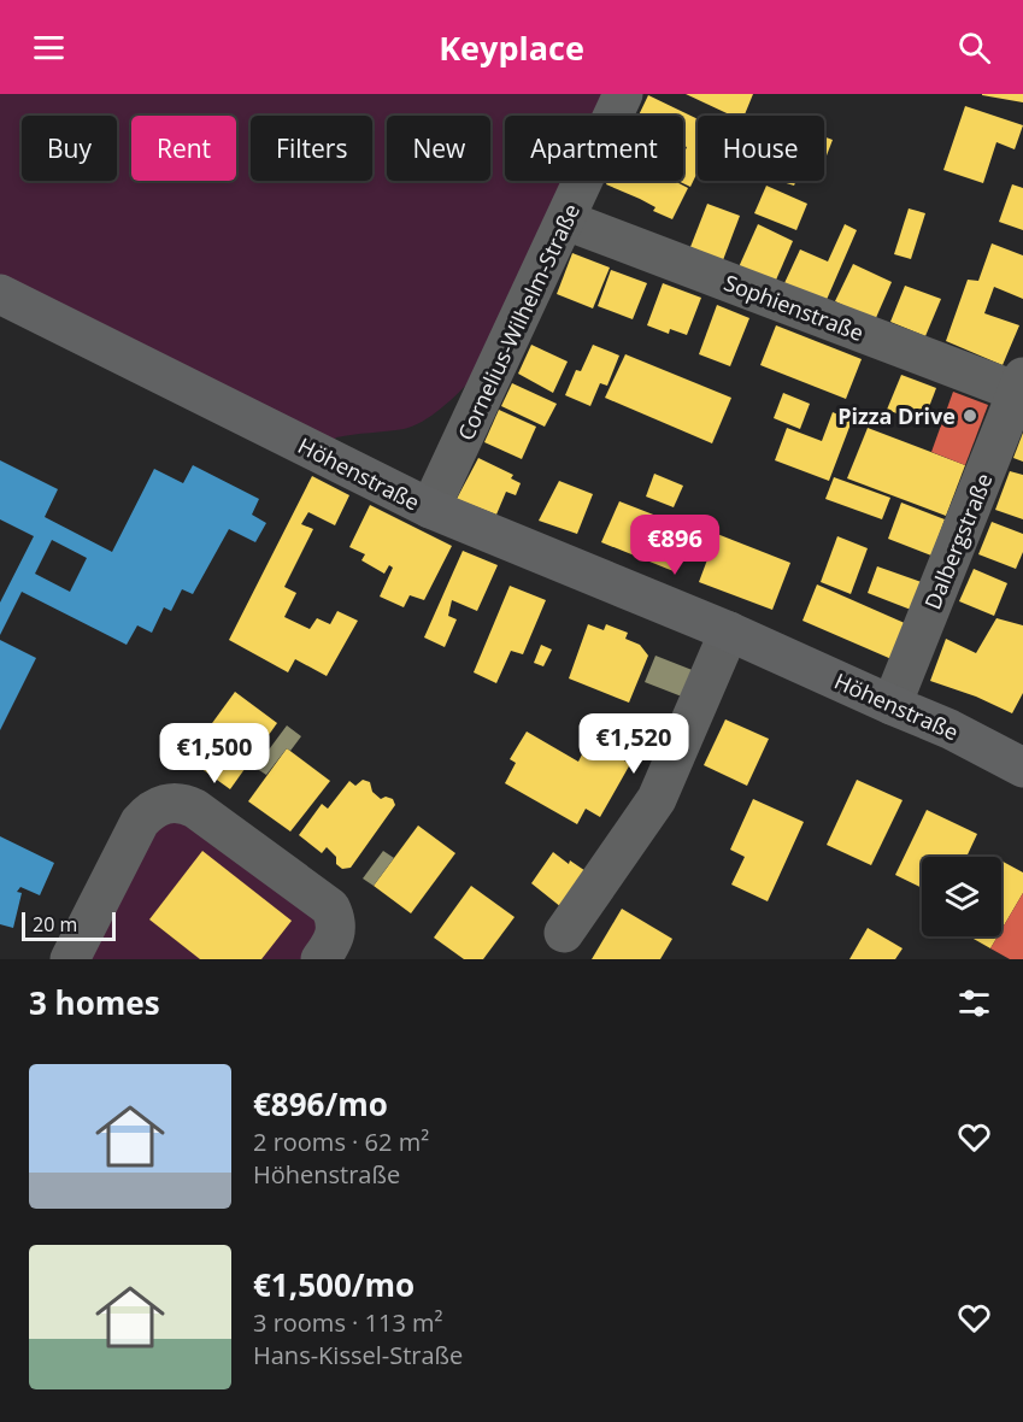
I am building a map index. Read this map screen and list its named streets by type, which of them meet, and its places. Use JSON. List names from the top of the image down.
{
  "streets": {
    "main road": ["Höhenstraße"],
    "street": ["Sophienstraße", "Cornelius-Wilhelm-Straße", "Dalbergstraße"]
  },
  "crossings": [
    ["Sophienstraße", "Cornelius-Wilhelm-Straße"],
    ["Sophienstraße", "Dalbergstraße"],
    ["Cornelius-Wilhelm-Straße", "Höhenstraße"],
    ["Höhenstraße", "Dalbergstraße"]
  ],
  "places": ["Pizza Drive"],
  "scale_bar": "20 m",
  "page": {
    "header": "Keyplace",
    "chip": [
      "Buy",
      "Rent",
      "Filters",
      "New",
      "Apartment",
      "House"
    ],
    "price": ["€896", "€1,520", "€1,500"],
    "scale": "20 m",
    "heading": "3 homes",
    "list": [
      {
        "name": "€896/mo",
        "note": "2 rooms · 62 m² · Höhenstraße"
      },
      {
        "name": "€1,500/mo",
        "note": "3 rooms · 113 m² · Hans-Kissel-Straße"
      }
    ]
  }
}
